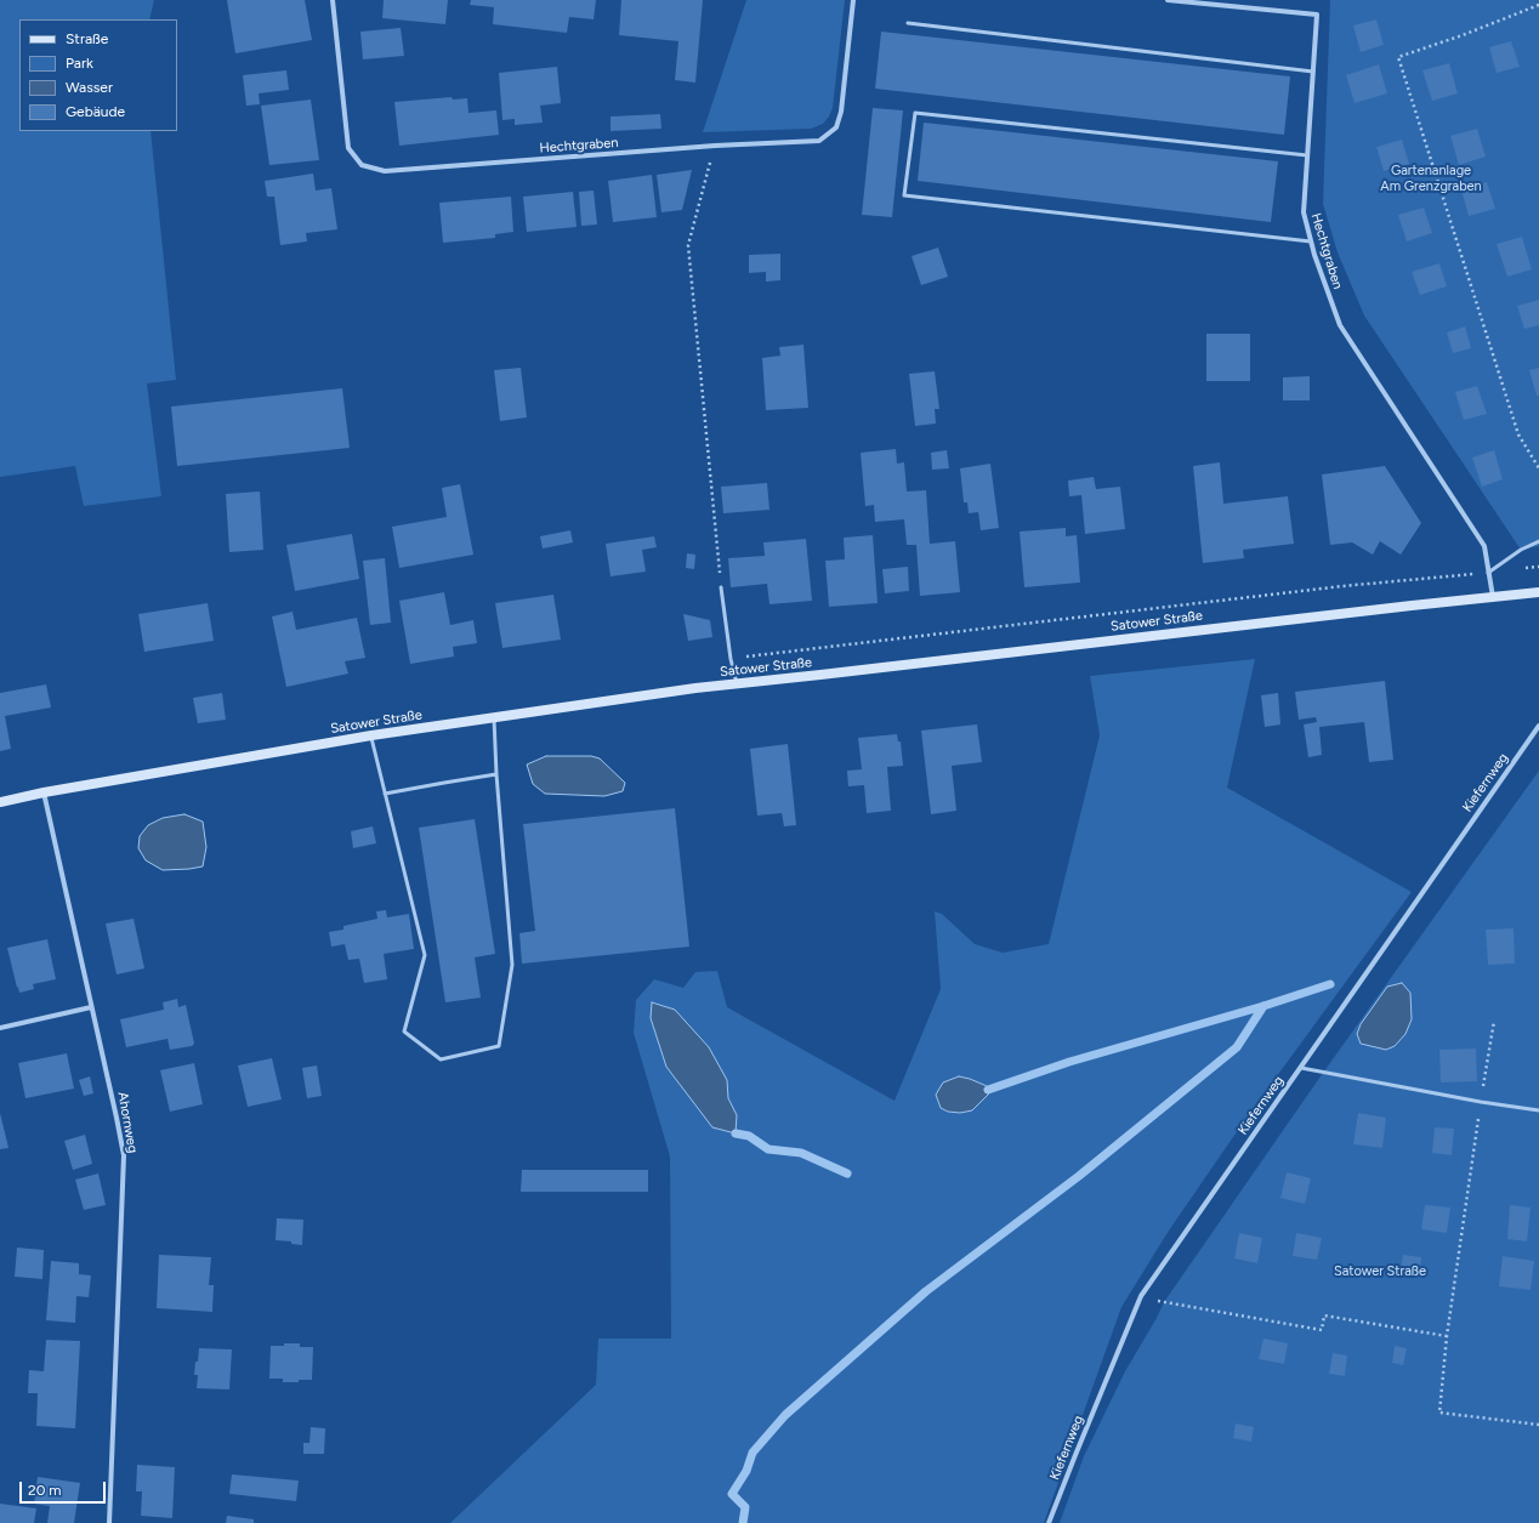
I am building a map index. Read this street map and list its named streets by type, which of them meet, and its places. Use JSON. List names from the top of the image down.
{
  "streets": {
    "main road": ["Satower Straße"],
    "street": ["Hechtgraben", "Kiefernweg", "Ahornweg"]
  },
  "crossings": [
    ["Hechtgraben", "Satower Straße"],
    ["Satower Straße", "Ahornweg"]
  ],
  "parks": ["Gartenanlage Am Grenzgraben", "Satower Straße"],
  "legend": [
    "Straße",
    "Park",
    "Wasser",
    "Gebäude"
  ],
  "scale_bar": "20 m"
}
